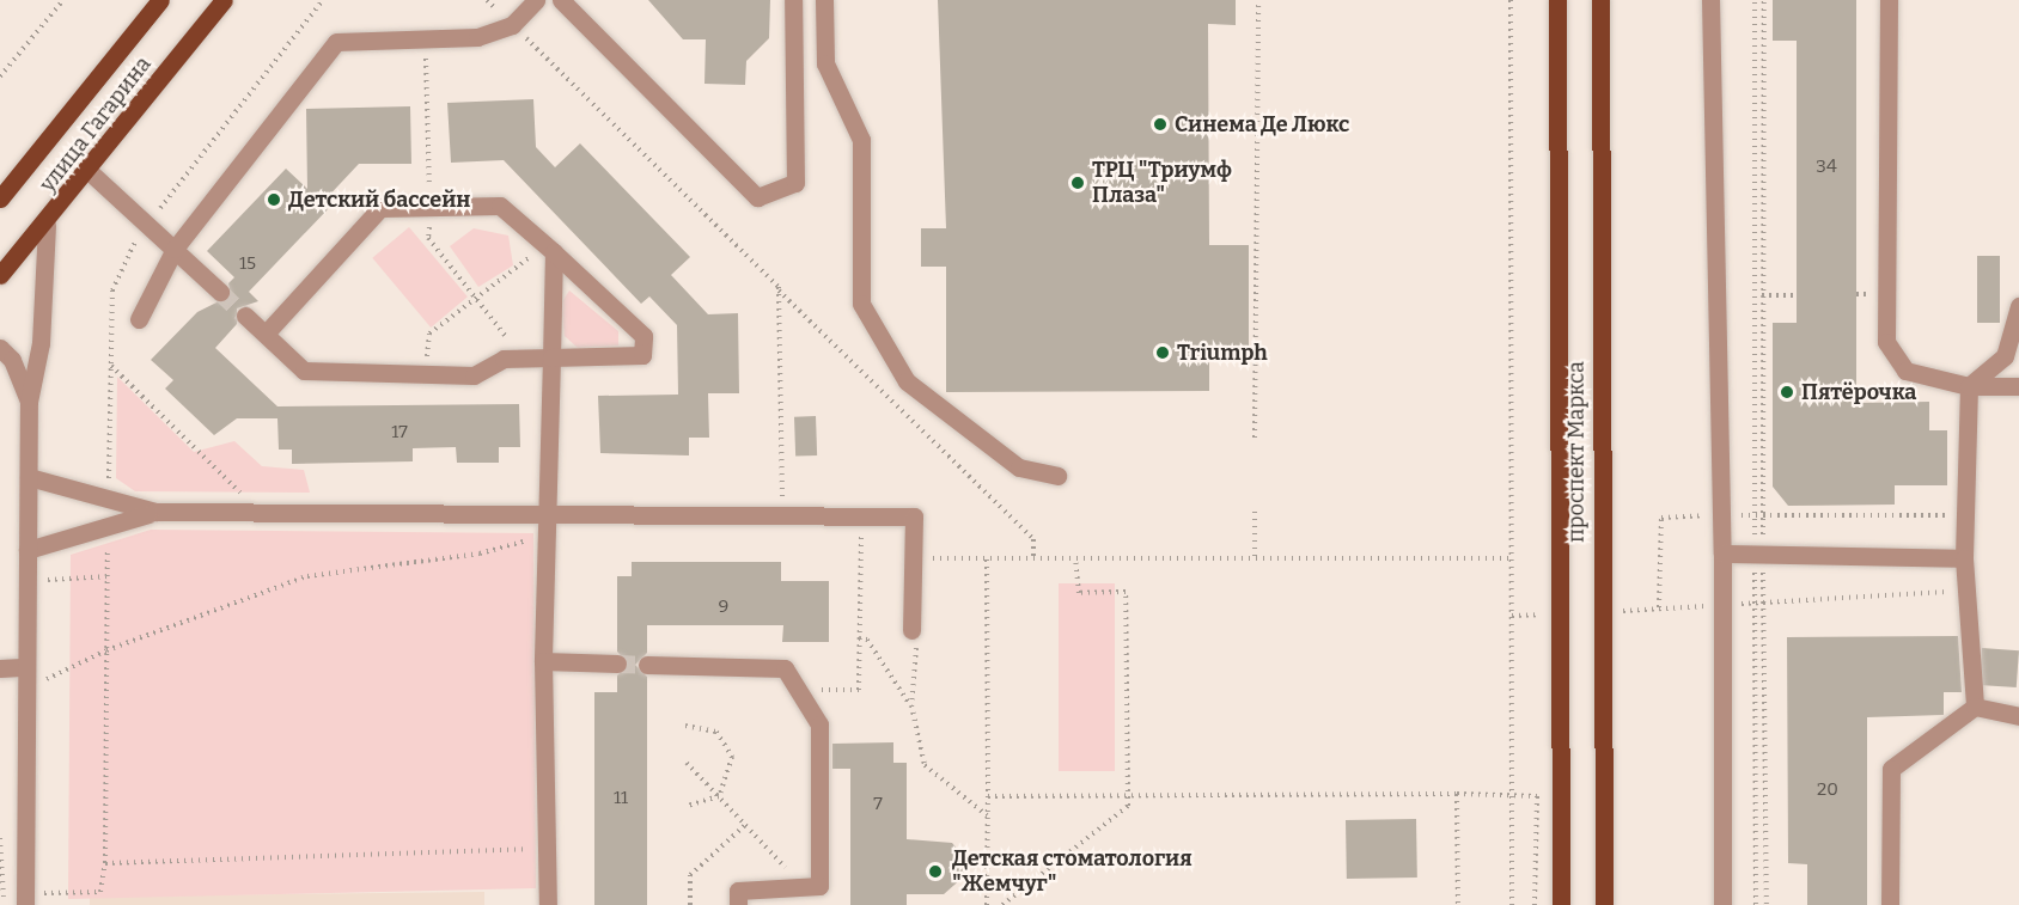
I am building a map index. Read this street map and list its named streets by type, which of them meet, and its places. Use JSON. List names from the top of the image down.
{
  "streets": {
    "main road": ["улица Гагарина", "проспект Маркса"]
  },
  "places": [
    "Синема Де Люкс",
    "ТРЦ \"Триумф Плаза\"",
    "Детский бассейн",
    "Triumph",
    "Пятёрочка",
    "Детская стоматология \"Жемчуг\""
  ],
  "house_numbers": [
    "34",
    "15",
    "17",
    "9",
    "20",
    "11",
    "7"
  ]
}
